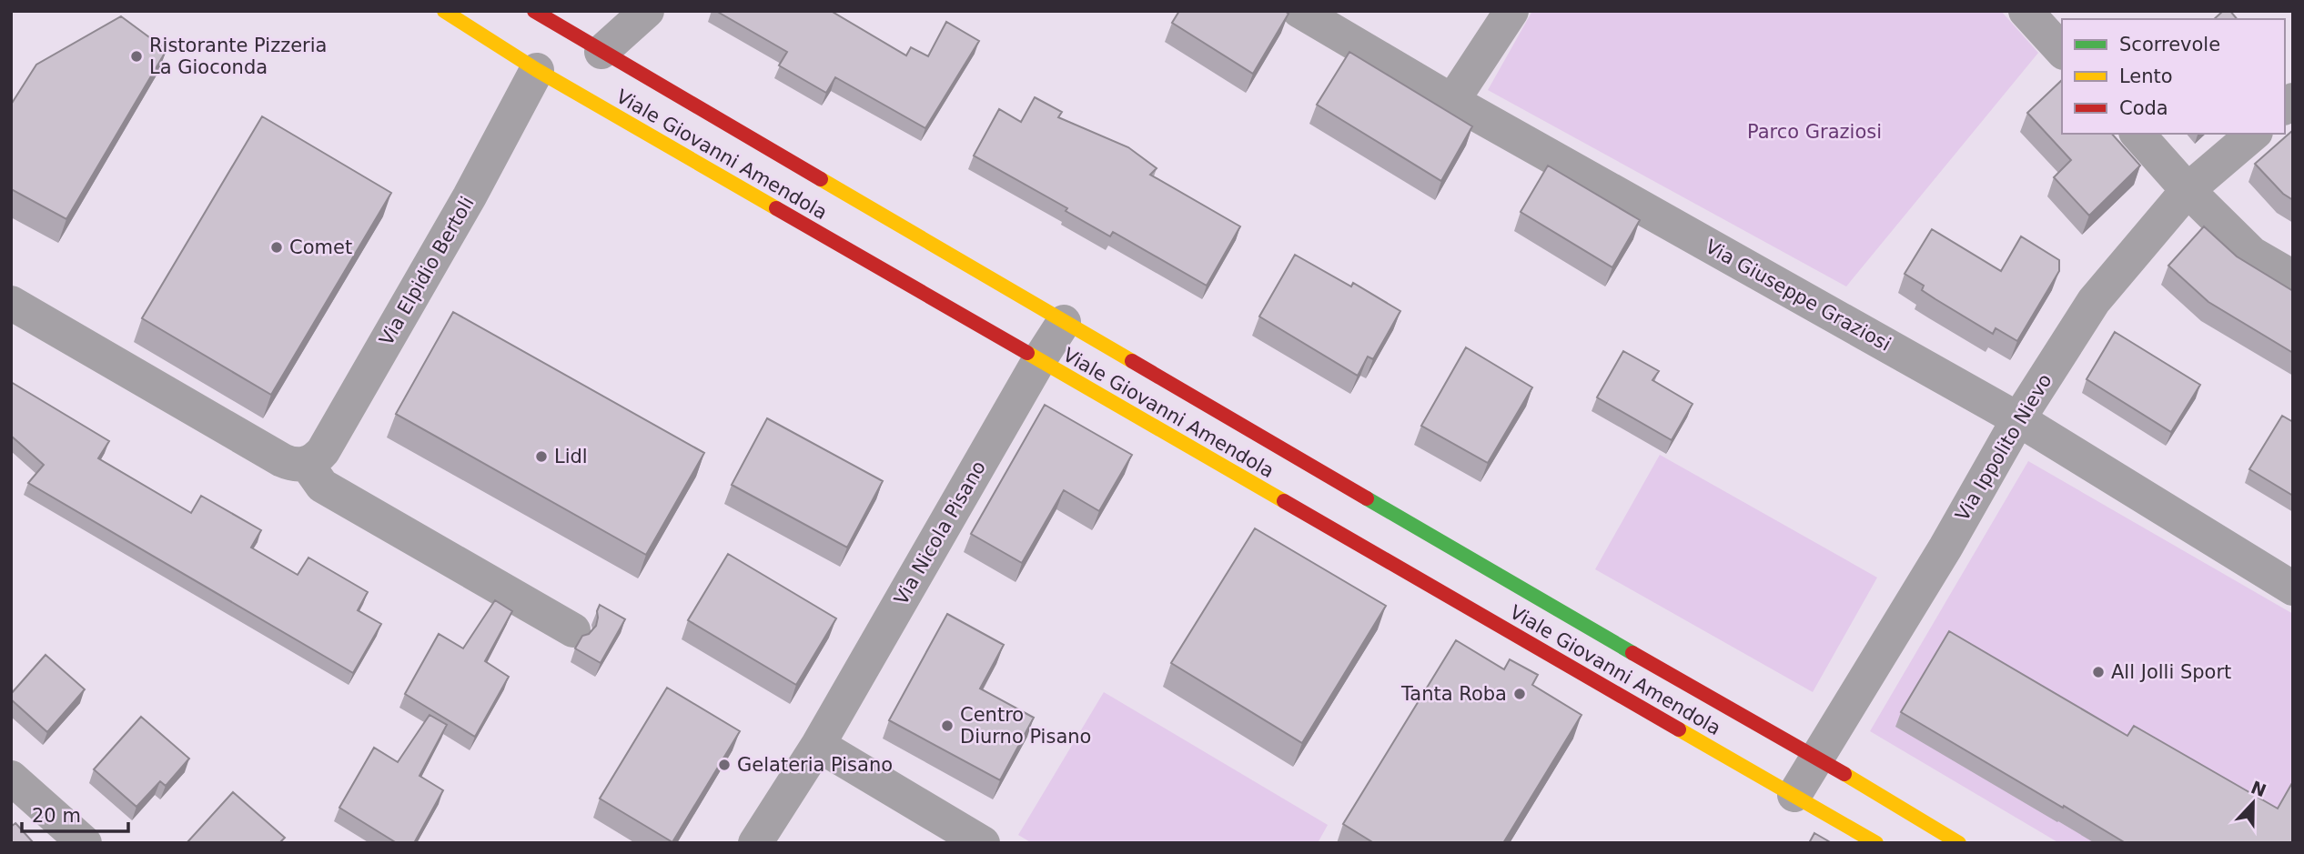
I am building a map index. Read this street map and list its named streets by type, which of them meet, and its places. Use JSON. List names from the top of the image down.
{
  "streets": {
    "main road": ["Viale Giovanni Amendola"],
    "street": [
      "Via Elpidio Bertoli",
      "Via Giuseppe Graziosi",
      "Via Ippolito Nievo",
      "Via Nicola Pisano"
    ]
  },
  "crossings": [
    ["Viale Giovanni Amendola", "Via Elpidio Bertoli"],
    ["Viale Giovanni Amendola", "Via Ippolito Nievo"],
    ["Viale Giovanni Amendola", "Via Nicola Pisano"],
    ["Via Giuseppe Graziosi", "Via Ippolito Nievo"]
  ],
  "parks": ["Parco Graziosi"],
  "places": [
    "Ristorante Pizzeria La Gioconda",
    "Comet",
    "Lidl",
    "All Jolli Sport",
    "Tanta Roba",
    "Centro Diurno Pisano",
    "Gelateria Pisano"
  ],
  "legend": ["Scorrevole", "Lento", "Coda"],
  "scale_bar": "20 m",
  "north": "top"
}
